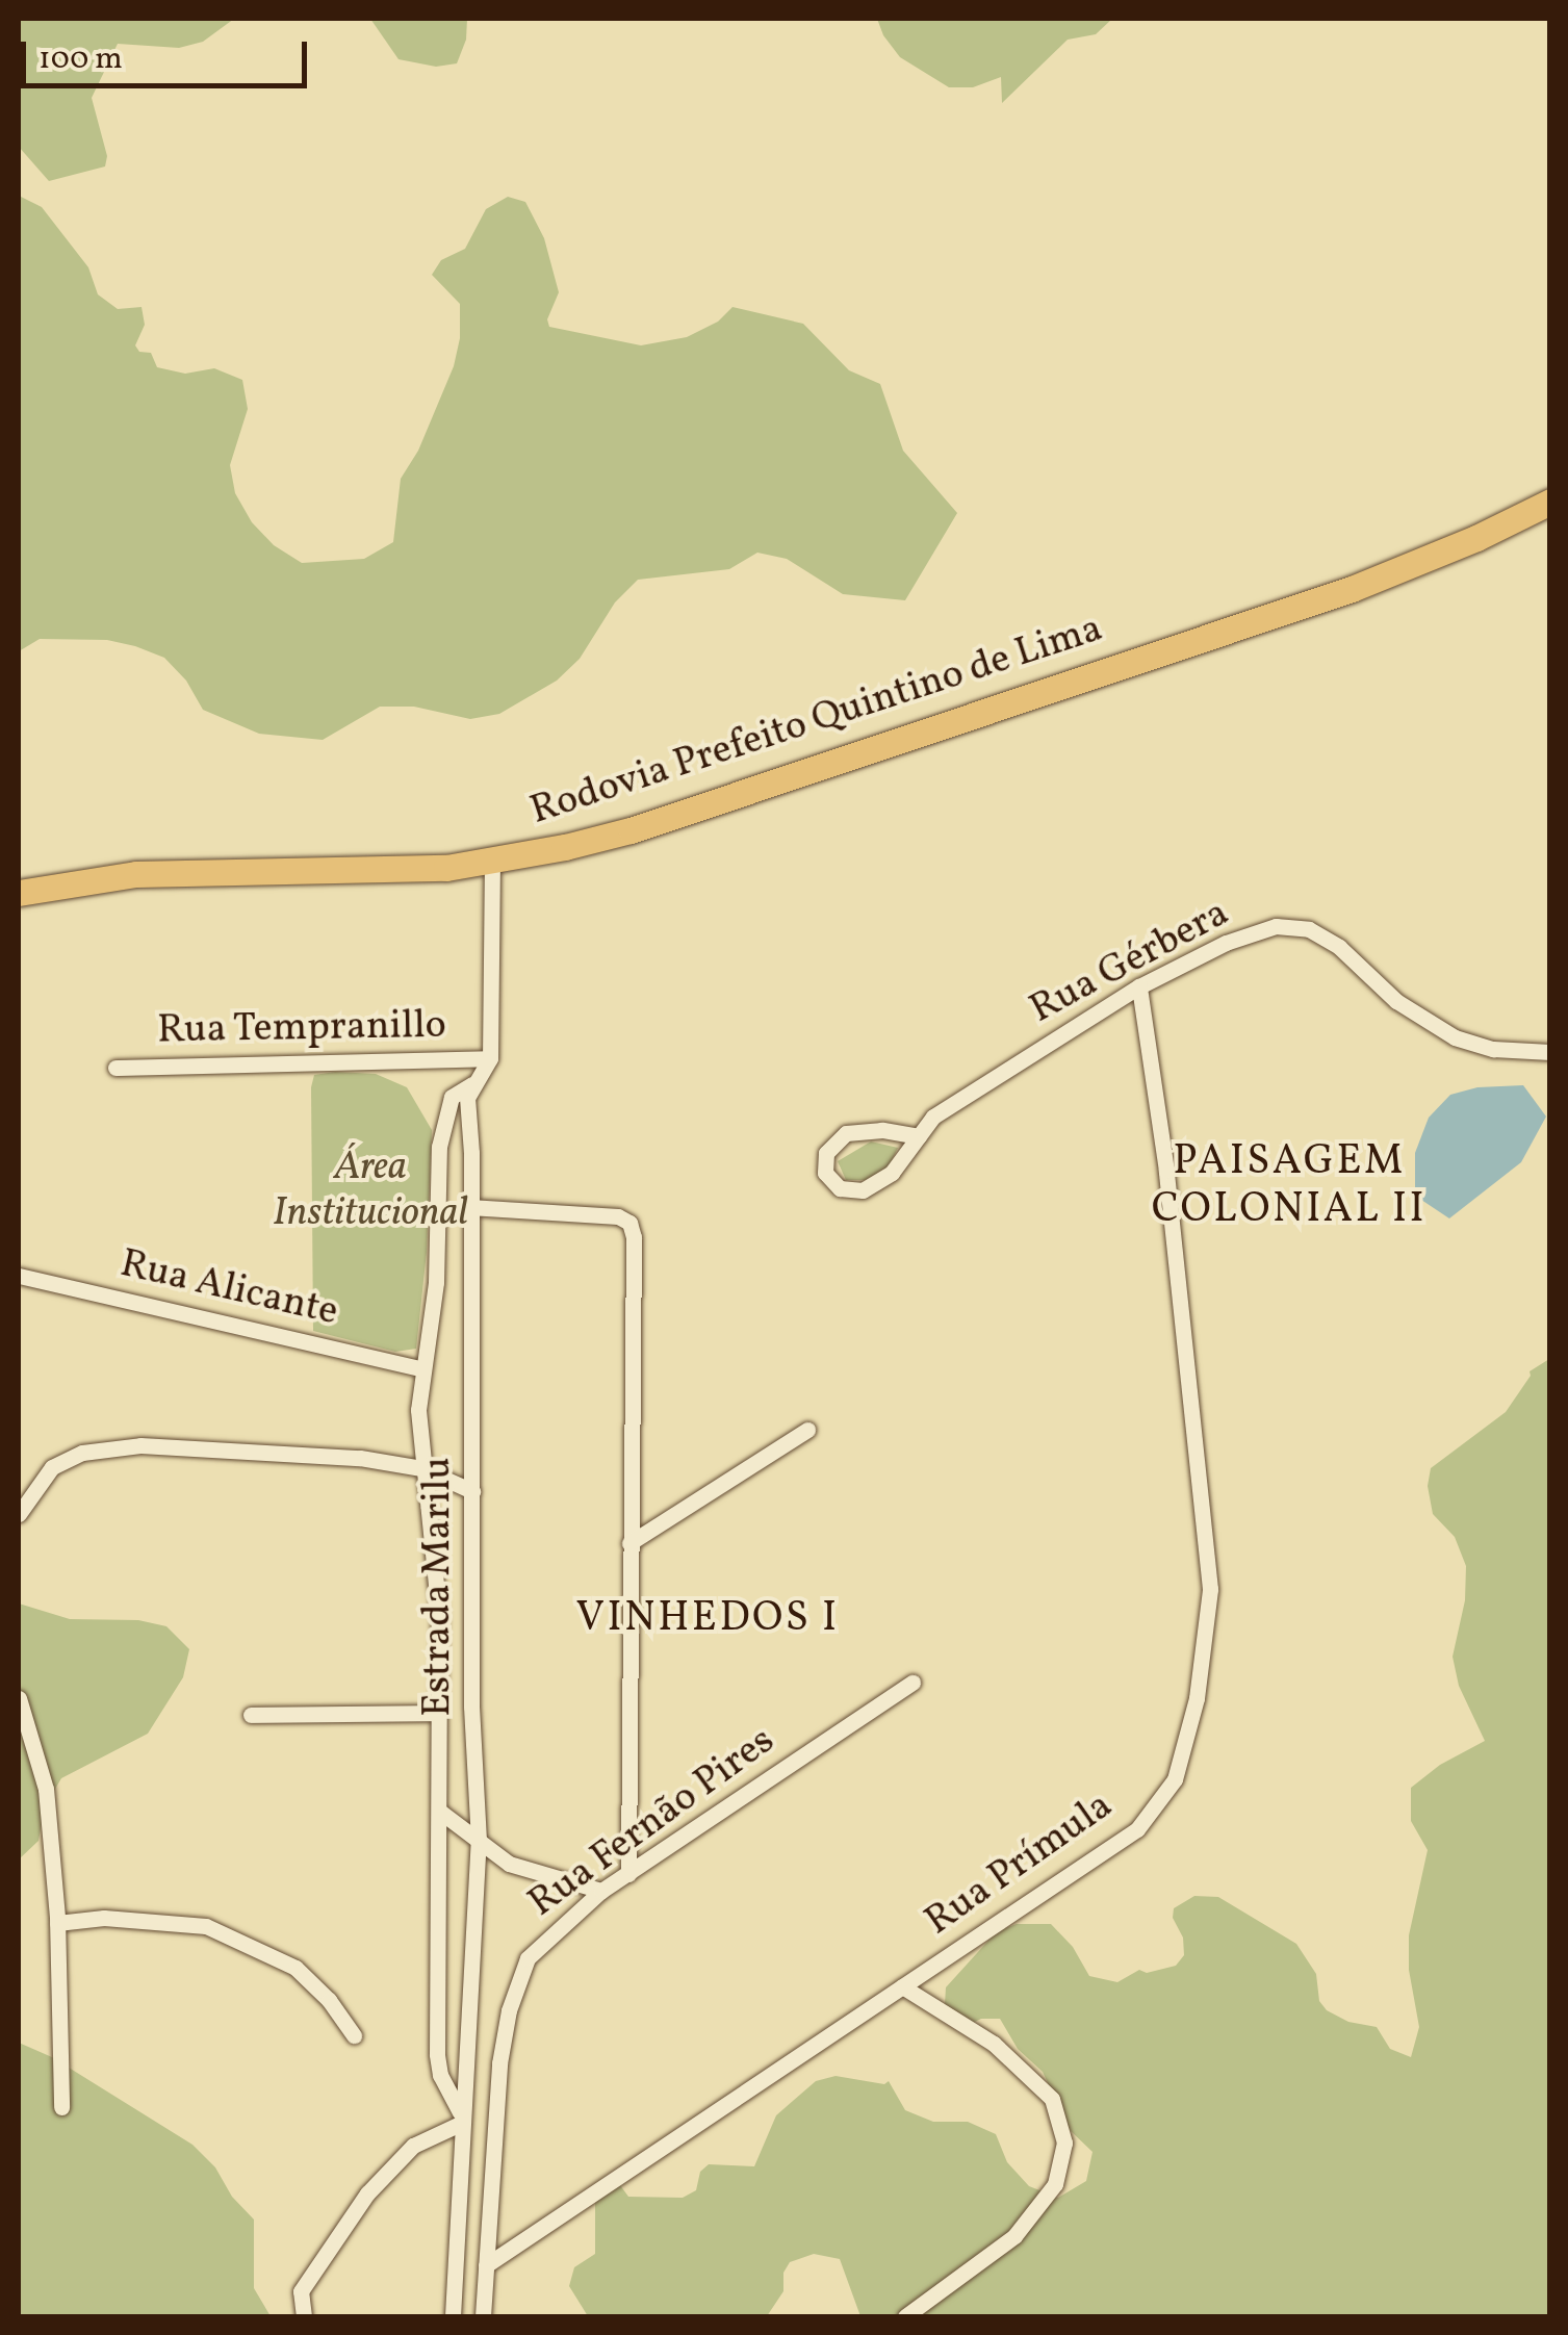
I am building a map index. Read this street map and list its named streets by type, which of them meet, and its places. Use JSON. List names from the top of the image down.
{
  "streets": {
    "main road": ["Rodovia Prefeito Quintino de Lima"],
    "street": [
      "Rua Gérbera",
      "Rua Tempranillo",
      "Rua Alicante",
      "Estrada Marilu",
      "Rua Fernão Pires",
      "Rua Prímula"
    ]
  },
  "crossings": [
    ["Rodovia Prefeito Quintino de Lima", "Estrada Marilu"],
    ["Rua Gérbera", "Rua Prímula"],
    ["Rua Tempranillo", "Estrada Marilu"],
    ["Rua Fernão Pires", "Rua Prímula"]
  ],
  "districts": ["PAISAGEM COLONIAL II", "VINHEDOS I"],
  "parks": ["Área Institucional"],
  "scale_bar": "100 m"
}
